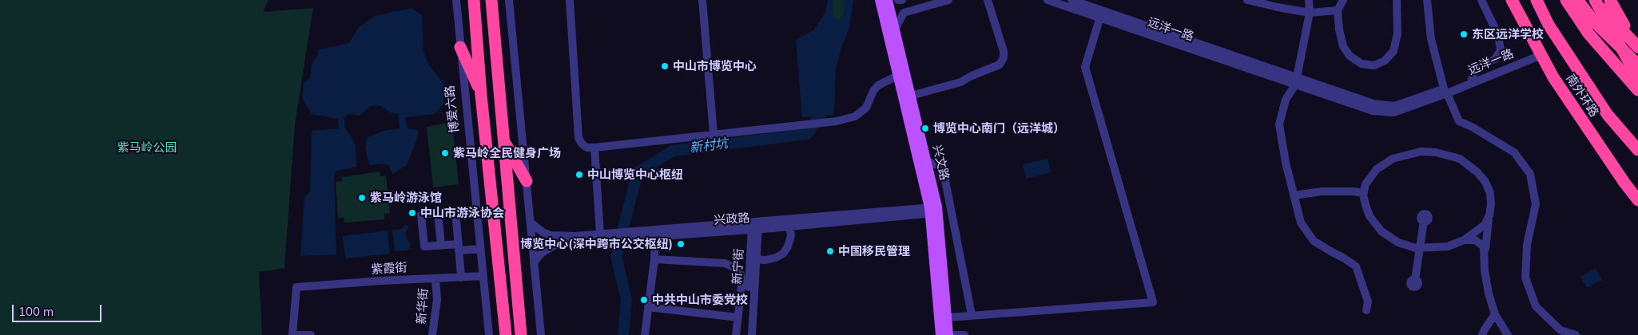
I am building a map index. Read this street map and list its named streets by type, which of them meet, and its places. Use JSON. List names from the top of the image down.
{
  "streets": {
    "highway": ["南外环路"],
    "main road": ["兴文路"],
    "street": [
      "远洋一路",
      "博爱六路",
      "兴政路",
      "新宁街",
      "紫霞街",
      "新华街"
    ]
  },
  "crossings": [
    ["远洋一路", "南外环路"],
    ["博爱六路", "紫霞街"],
    ["兴文路", "兴政路"],
    ["兴政路", "新宁街"],
    ["紫霞街", "新华街"]
  ],
  "water": ["新村坑"],
  "parks": ["紫马岭公园"],
  "places": [
    "东区远洋学校",
    "中山市博览中心",
    "博览中心南门（远洋城）",
    "紫马岭全民健身广场",
    "中山博览中心枢纽",
    "紫马岭游泳馆",
    "中山市游泳协会",
    "博览中心(深中跨市公交枢纽)",
    "中国移民管理",
    "中共中山市委党校"
  ],
  "scale_bar": "100 m"
}
